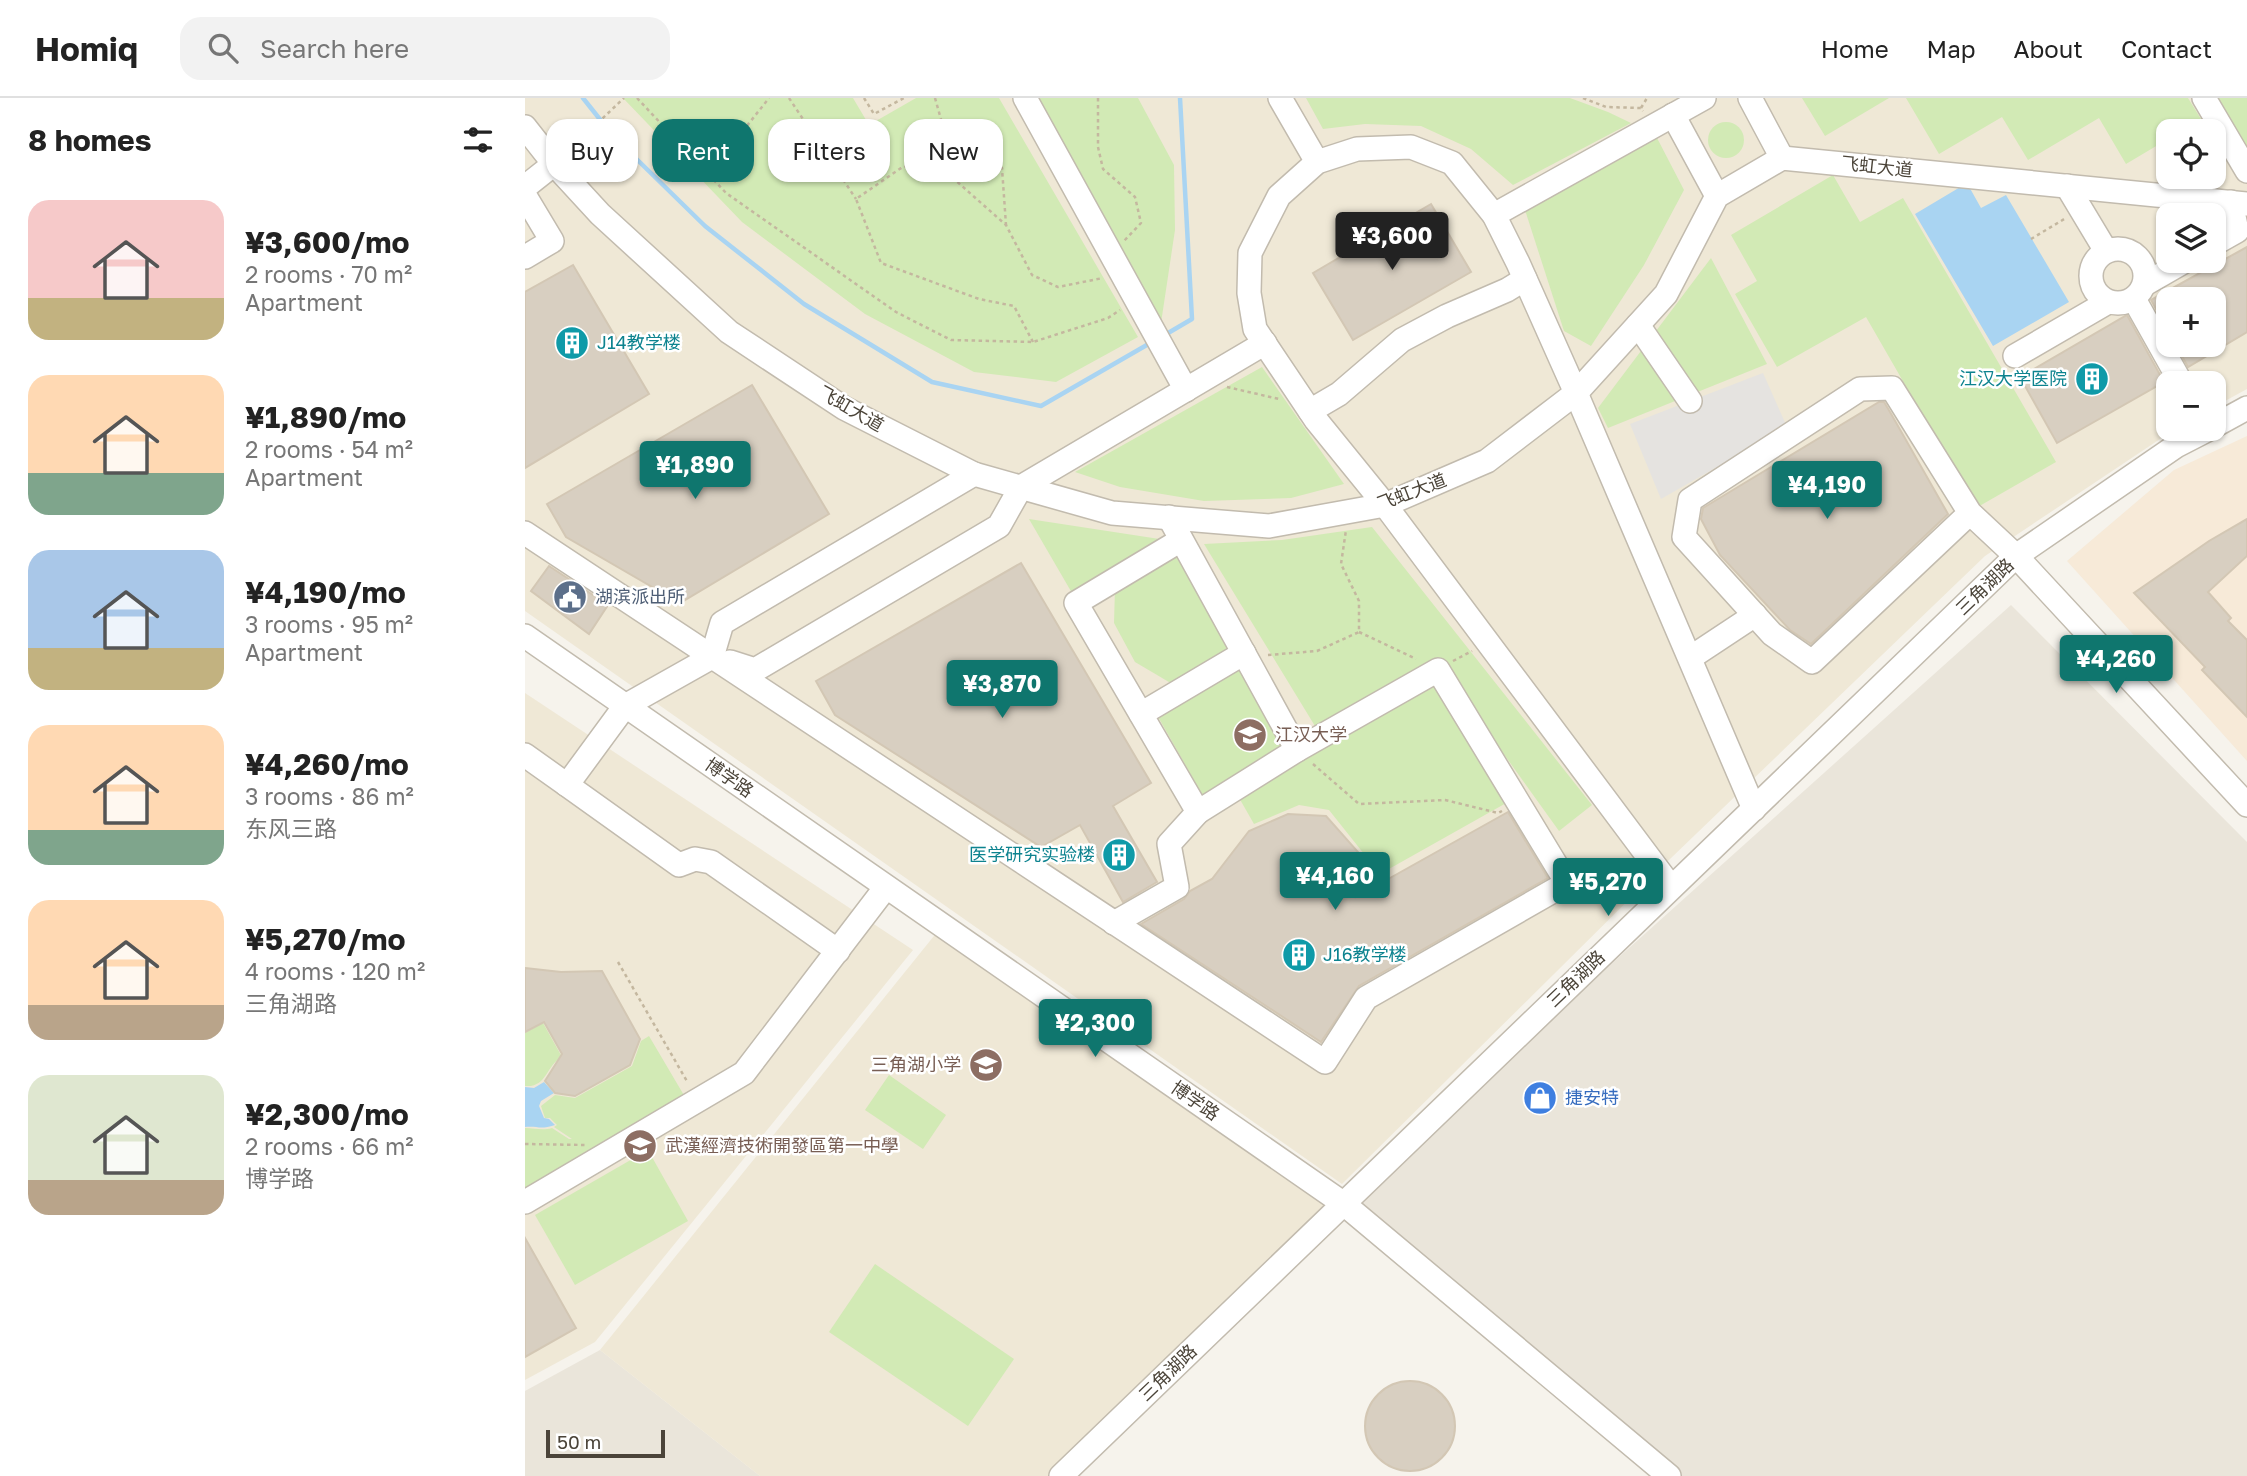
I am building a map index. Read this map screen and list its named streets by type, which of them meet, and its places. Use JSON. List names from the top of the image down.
{
  "streets": {
    "street": ["飞虹大道", "三角湖路", "博学路"]
  },
  "crossings": [
    ["三角湖路", "博学路"]
  ],
  "places": {
    "building": [
      "J14教学楼",
      "江汉大学医院",
      "医学研究实验楼",
      "J16教学楼"
    ],
    "public building": ["湖滨派出所"],
    "school or university": ["江汉大学", "三角湖小学", "武漢經濟技術開發區第一中學"],
    "shop": ["捷安特"]
  },
  "scale_bar": "50 m",
  "page": {
    "header": "Homiq",
    "search": "Search here",
    "nav": [
      "Home",
      "Map",
      "About",
      "Contact"
    ],
    "heading": "8 homes",
    "map_buttons": ["+", "−"],
    "chip": [
      "Buy",
      "Rent",
      "Filters",
      "New"
    ],
    "list": [
      {
        "name": "¥3,600/mo",
        "note": "2 rooms · 70 m² · Apartment"
      },
      {
        "name": "¥1,890/mo",
        "note": "2 rooms · 54 m² · Apartment"
      },
      {
        "name": "¥4,190/mo",
        "note": "3 rooms · 95 m² · Apartment"
      },
      {
        "name": "¥4,260/mo",
        "note": "3 rooms · 86 m² · 东风三路"
      },
      {
        "name": "¥5,270/mo",
        "note": "4 rooms · 120 m² · 三角湖路"
      },
      {
        "name": "¥2,300/mo",
        "note": "2 rooms · 66 m² · 博学路"
      }
    ],
    "price": [
      "¥3,600",
      "¥1,890",
      "¥4,190",
      "¥4,260",
      "¥3,870",
      "¥4,160",
      "¥5,270",
      "¥2,300"
    ],
    "scale": "50 m"
  }
}
